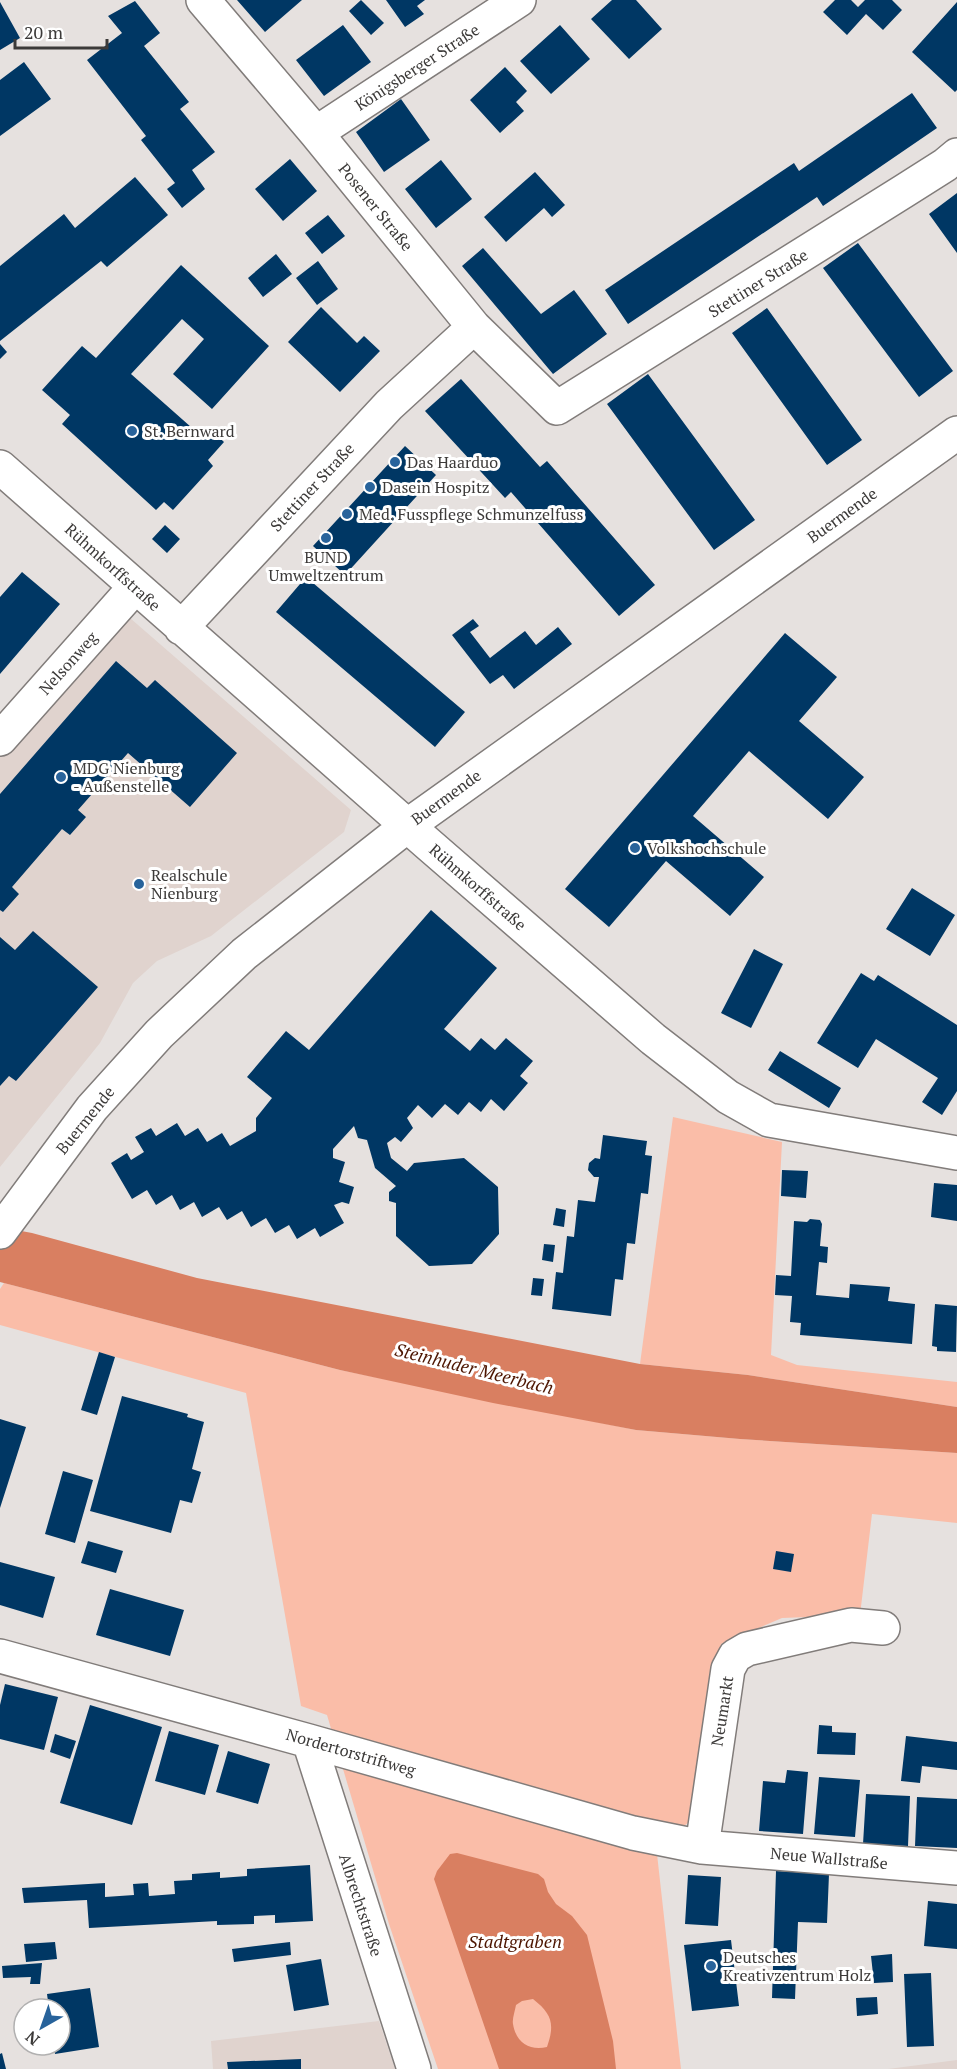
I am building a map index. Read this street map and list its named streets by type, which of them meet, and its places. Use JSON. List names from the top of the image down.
{
  "streets": {
    "street": [
      "Königsberger Straße",
      "Posener Straße",
      "Stettiner Straße",
      "Buermende",
      "Rühmkorffstraße",
      "Nelsonweg",
      "Neumarkt",
      "Nordertorstriftweg",
      "Neue Wallstraße",
      "Albrechtstraße"
    ]
  },
  "crossings": [
    ["Königsberger Straße", "Posener Straße"],
    ["Posener Straße", "Stettiner Straße"],
    ["Stettiner Straße", "Rühmkorffstraße"],
    ["Buermende", "Rühmkorffstraße"],
    ["Rühmkorffstraße", "Nelsonweg"],
    ["Neumarkt", "Nordertorstriftweg"],
    ["Neumarkt", "Neue Wallstraße"],
    ["Nordertorstriftweg", "Neue Wallstraße"],
    ["Nordertorstriftweg", "Albrechtstraße"]
  ],
  "water": ["Steinhuder Meerbach", "Stadtgraben"],
  "places": [
    "St. Bernward",
    "Das Haarduo",
    "Dasein Hospitz",
    "Med. Fusspflege Schmunzelfuss",
    "BUND Umweltzentrum",
    "MDG Nienburg - Außenstelle",
    "Volkshochschule",
    "Realschule Nienburg",
    "Deutsches Kreativzentrum Holz"
  ],
  "scale_bar": "20 m",
  "north": "bottom left"
}
